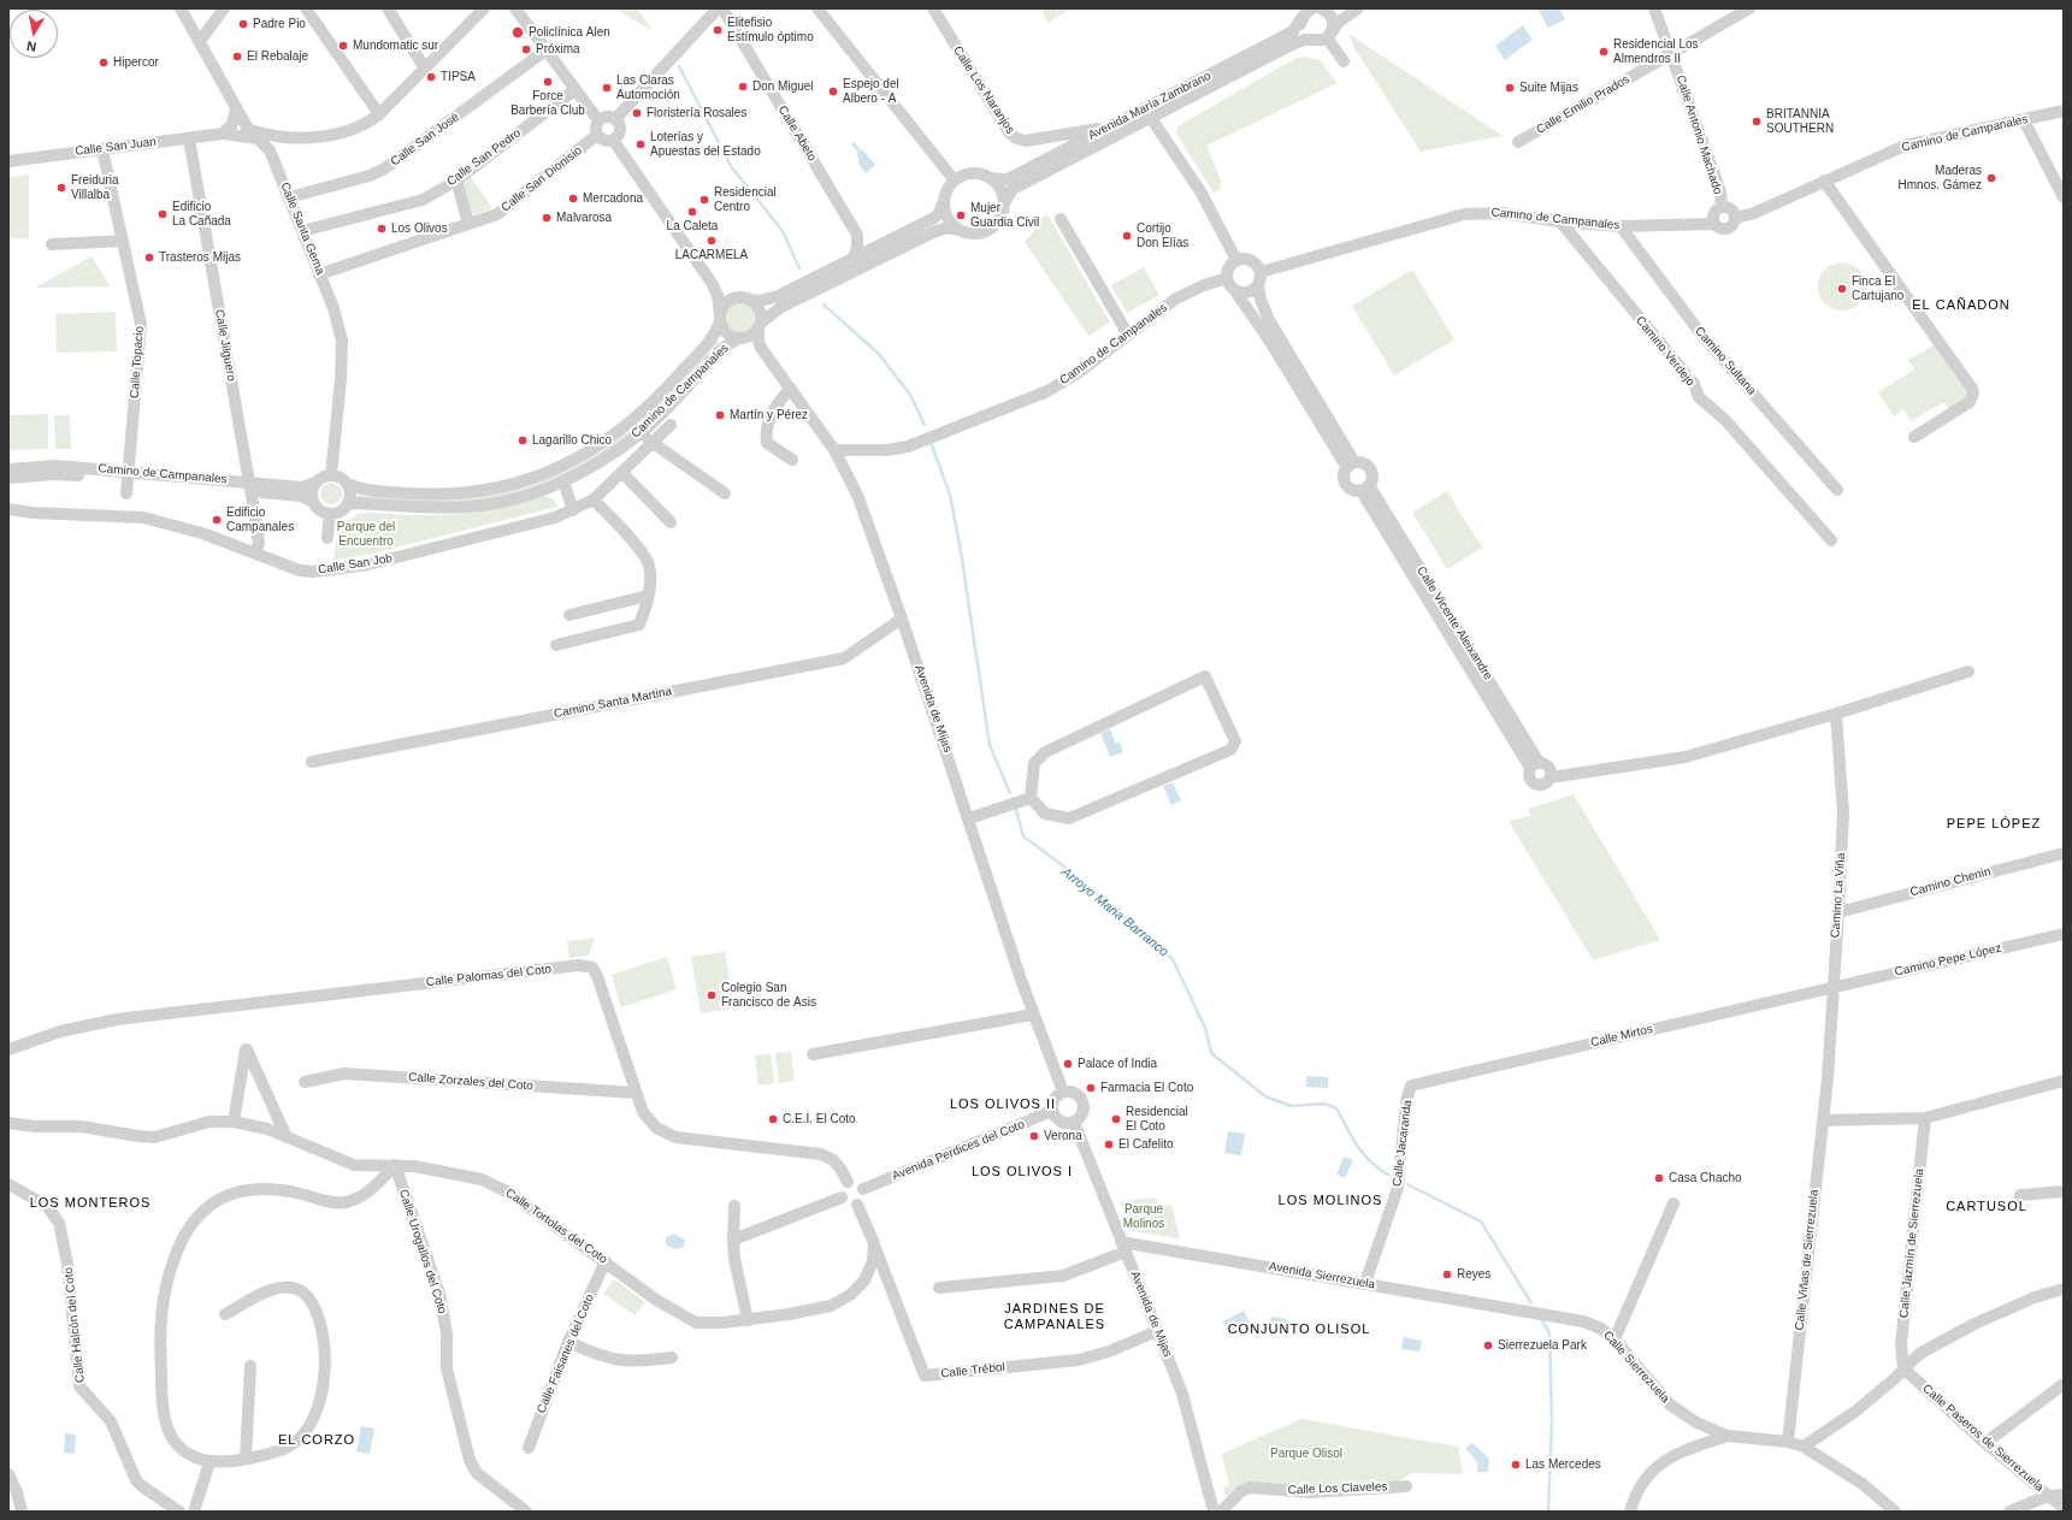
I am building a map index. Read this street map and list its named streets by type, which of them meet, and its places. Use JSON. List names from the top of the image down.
{
  "streets": {
    "street": [
      "Calle Los Naranjos",
      "Calle Emilio Prados",
      "Avenida María Zambrano",
      "Calle Abeto",
      "Camino de Campanales",
      "Calle Antonio Machado",
      "Calle San José",
      "Calle San Juan",
      "Calle San Pedro",
      "Calle San Dionisio",
      "Calle Santa Gema",
      "Calle Jilguero",
      "Camino Verdejo",
      "Camino Sultana",
      "Calle Topacio",
      "Calle San Job",
      "Calle Vicente Aleixandre",
      "Camino Santa Martina",
      "Avenida de Mijas",
      "Camino Chenin",
      "Camino La Viña",
      "Camino Pepe López",
      "Calle Palomas del Coto",
      "Calle Mirtos",
      "Calle Zorzales del Coto",
      "Calle Jacaranda",
      "Avenida Perdices del Coto",
      "Calle Tortolas del Coto",
      "Calle Jazmín de Sierrezuela",
      "Calle Urogallos del Coto",
      "Calle Viñas de Sierrezuela",
      "Avenida Sierrezuela",
      "Calle Halcón del Coto",
      "Calle Faisanes del Coto",
      "Calle Sierrezuela",
      "Calle Trébol",
      "Calle Paseros de Sierrezuela",
      "Calle Los Claveles"
    ]
  },
  "crossings": [
    ["Calle Los Naranjos", "Avenida María Zambrano"],
    ["Calle Emilio Prados", "Calle Antonio Machado"],
    ["Camino de Campanales", "Calle Antonio Machado"],
    ["Camino de Campanales", "Calle Santa Gema"],
    ["Camino de Campanales", "Calle Jilguero"],
    ["Camino de Campanales", "Camino Verdejo"],
    ["Camino de Campanales", "Camino Sultana"],
    ["Camino de Campanales", "Calle Topacio"],
    ["Camino de Campanales", "Calle Vicente Aleixandre"],
    ["Camino de Campanales", "Avenida de Mijas"],
    ["Calle San José", "Calle Santa Gema"],
    ["Calle San Juan", "Calle Santa Gema"],
    ["Calle San Juan", "Calle Jilguero"],
    ["Calle San Juan", "Calle Topacio"],
    ["Calle San Pedro", "Calle Santa Gema"],
    ["Calle San Dionisio", "Calle Santa Gema"],
    ["Calle Jilguero", "Calle San Job"],
    ["Camino Santa Martina", "Avenida de Mijas"],
    ["Avenida de Mijas", "Avenida Perdices del Coto"],
    ["Avenida de Mijas", "Avenida Sierrezuela"],
    ["Avenida de Mijas", "Calle Trébol"],
    ["Camino Chenin", "Camino La Viña"],
    ["Camino La Viña", "Camino Pepe López"],
    ["Camino La Viña", "Calle Mirtos"],
    ["Camino La Viña", "Calle Viñas de Sierrezuela"],
    ["Camino Pepe López", "Calle Mirtos"],
    ["Calle Palomas del Coto", "Calle Zorzales del Coto"],
    ["Calle Palomas del Coto", "Avenida Perdices del Coto"],
    ["Calle Mirtos", "Calle Jacaranda"],
    ["Calle Jacaranda", "Avenida Sierrezuela"],
    ["Calle Tortolas del Coto", "Calle Urogallos del Coto"],
    ["Calle Tortolas del Coto", "Calle Faisanes del Coto"],
    ["Calle Tortolas del Coto", "Calle Trébol"],
    ["Calle Jazmín de Sierrezuela", "Calle Paseros de Sierrezuela"],
    ["Calle Viñas de Sierrezuela", "Calle Sierrezuela"],
    ["Avenida Sierrezuela", "Calle Sierrezuela"]
  ],
  "districts": [
    "EL CAÑADON",
    "PEPE LÓPEZ",
    "LOS OLIVOS II",
    "LOS OLIVOS I",
    "LOS MOLINOS",
    "LOS MONTEROS",
    "CARTUSOL",
    "JARDINES DE CAMPANALES",
    "CONJUNTO OLISOL",
    "EL CORZO"
  ],
  "water": ["Arroyo Maria Barranco"],
  "parks": ["Parque del Encuentro", "Parque Molinos", "Parque Olisol"],
  "places": [
    "Padre Pio",
    "Elitefisio Estímulo óptimo",
    "Policlínica Alen",
    "Mundomatic sur",
    "Próxima",
    "Residencial Los Almendros II",
    "El Rebalaje",
    "Hipercor",
    "TIPSA",
    "Force Barbería Club",
    "Don Miguel",
    "Las Claras Automoción",
    "Suite Mijas",
    "Espejo del Albero - A",
    "Floristería Rosales",
    "BRITANNIA SOUTHERN",
    "Loterías y Apuestas del Estado",
    "Maderas Hmnos. Gámez",
    "Freiduria Villalba",
    "Mercadona",
    "Residencial Centro",
    "La Caleta",
    "Edificio La Cañada",
    "Mujer Guardia Civil",
    "Malvarosa",
    "Los Olivos",
    "Cortijo Don Elías",
    "LACARMELA",
    "Trasteros Mijas",
    "Finca El Cartujano",
    "Martín y Pérez",
    "Lagarillo Chico",
    "Edificio Campanales",
    "Colegio San Francisco de Asis",
    "Palace of India",
    "Farmacia El Coto",
    "C.E.I. El Coto",
    "Residencial El Coto",
    "Verona",
    "El Cafelito",
    "Casa Chacho",
    "Reyes",
    "Sierrezuela Park",
    "Las Mercedes"
  ],
  "north": "bottom"
}
